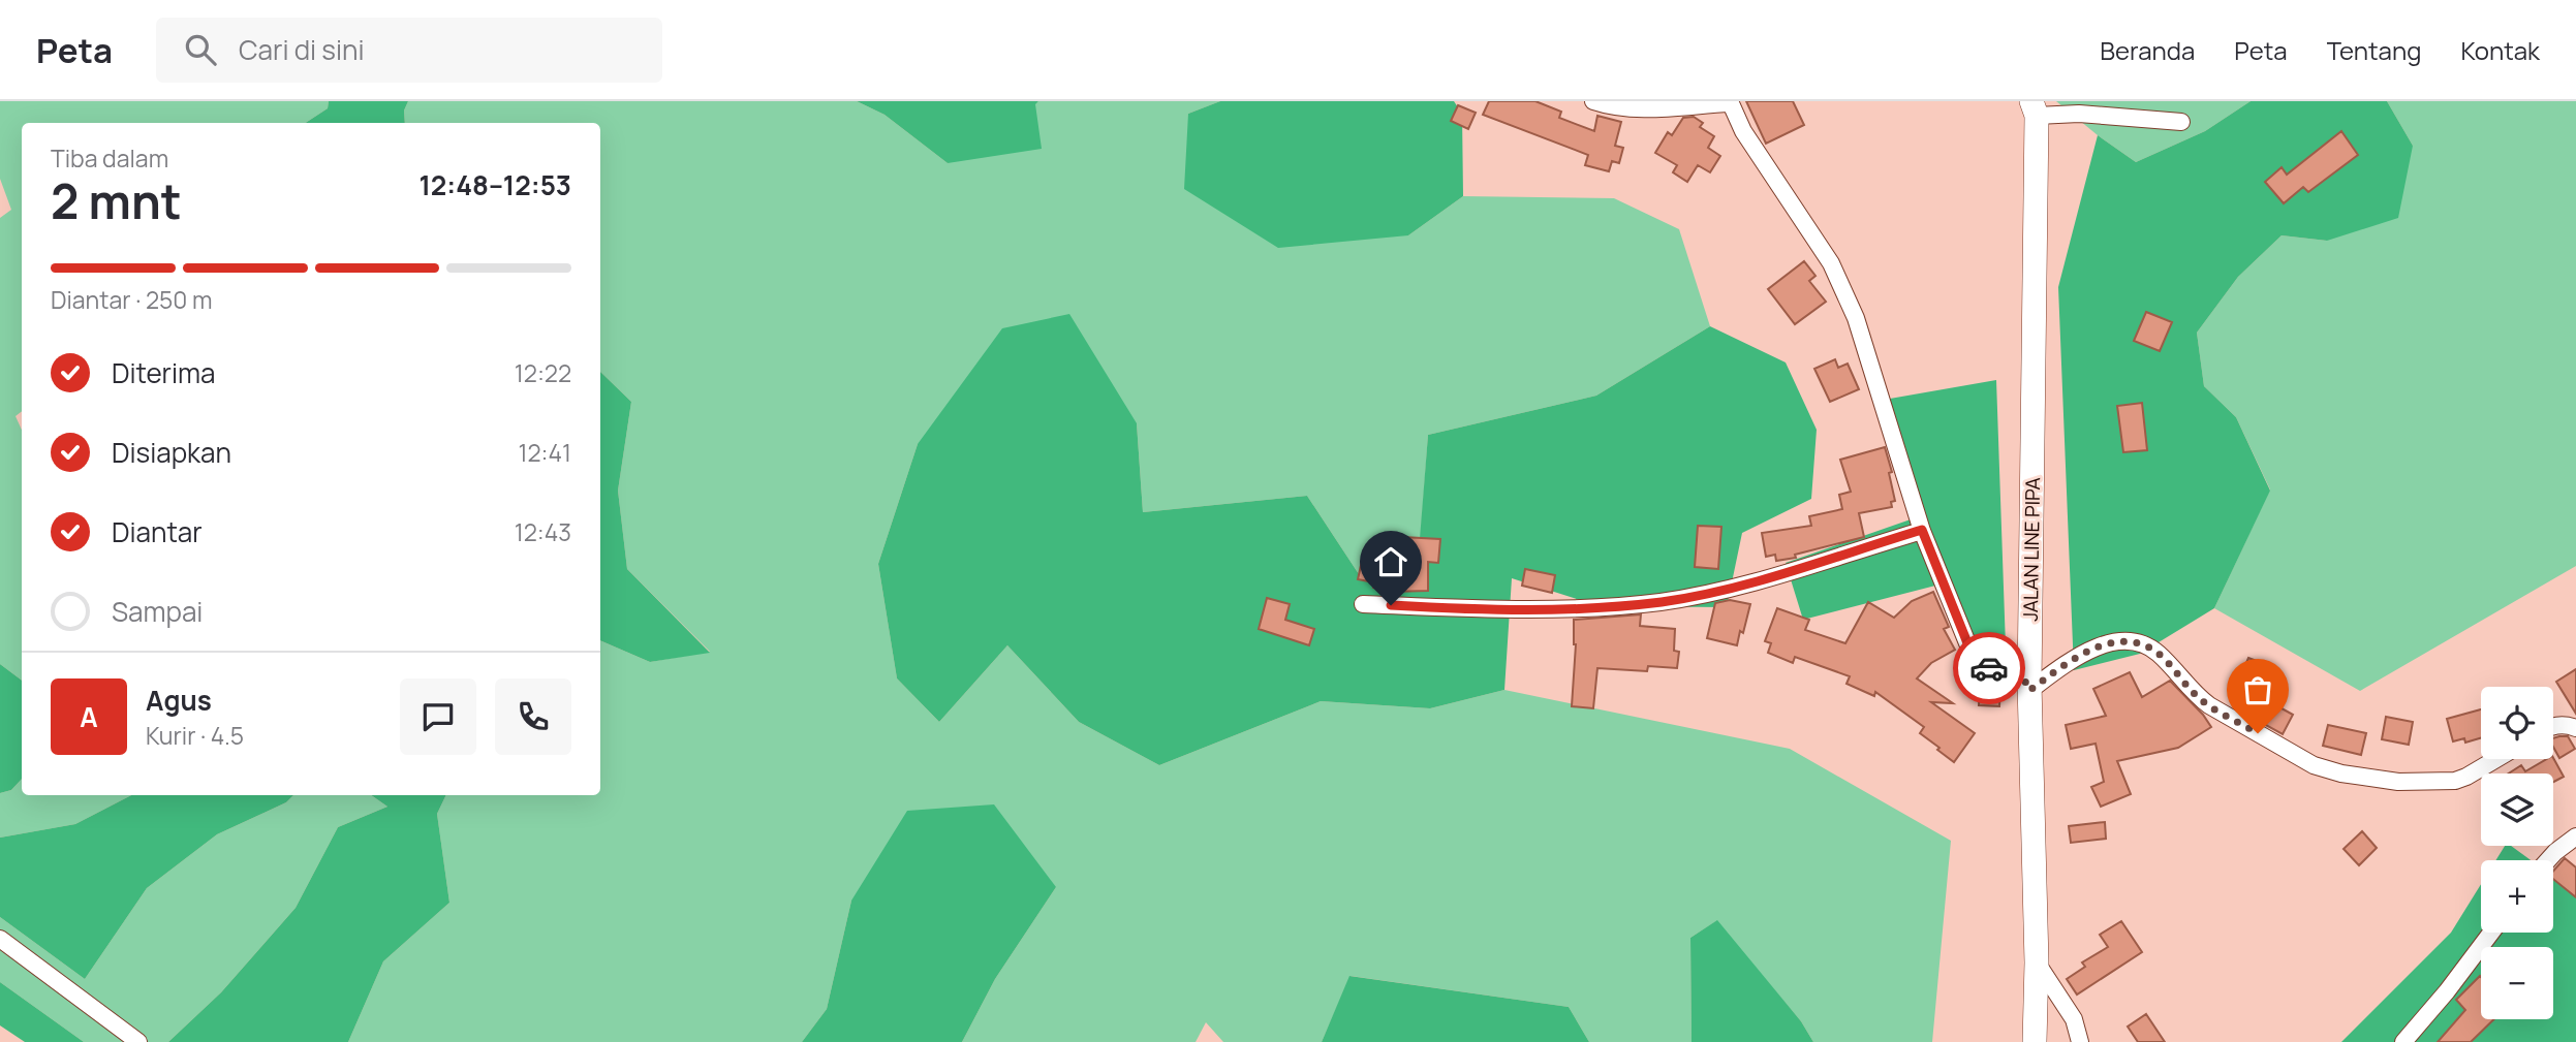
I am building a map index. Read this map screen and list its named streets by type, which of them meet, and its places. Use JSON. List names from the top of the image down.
{
  "streets": {
    "main road": ["JALAN LINE PIPA"]
  },
  "page": {
    "header": "Peta",
    "search": "Cari di sini",
    "nav": [
      "Beranda",
      "Peta",
      "Tentang",
      "Kontak"
    ],
    "heading": ["2 mnt", "Tiba dalam", "12:48–12:53"],
    "panel": ["Agus", "Kurir · 4.5"],
    "bar": "Diantar · 250 m",
    "list": [
      ["Diterima", "12:22"],
      ["Disiapkan", "12:41"],
      ["Diantar", "12:43"],
      "Sampai"
    ],
    "round": "A",
    "map_buttons": ["+", "−"]
  }
}
